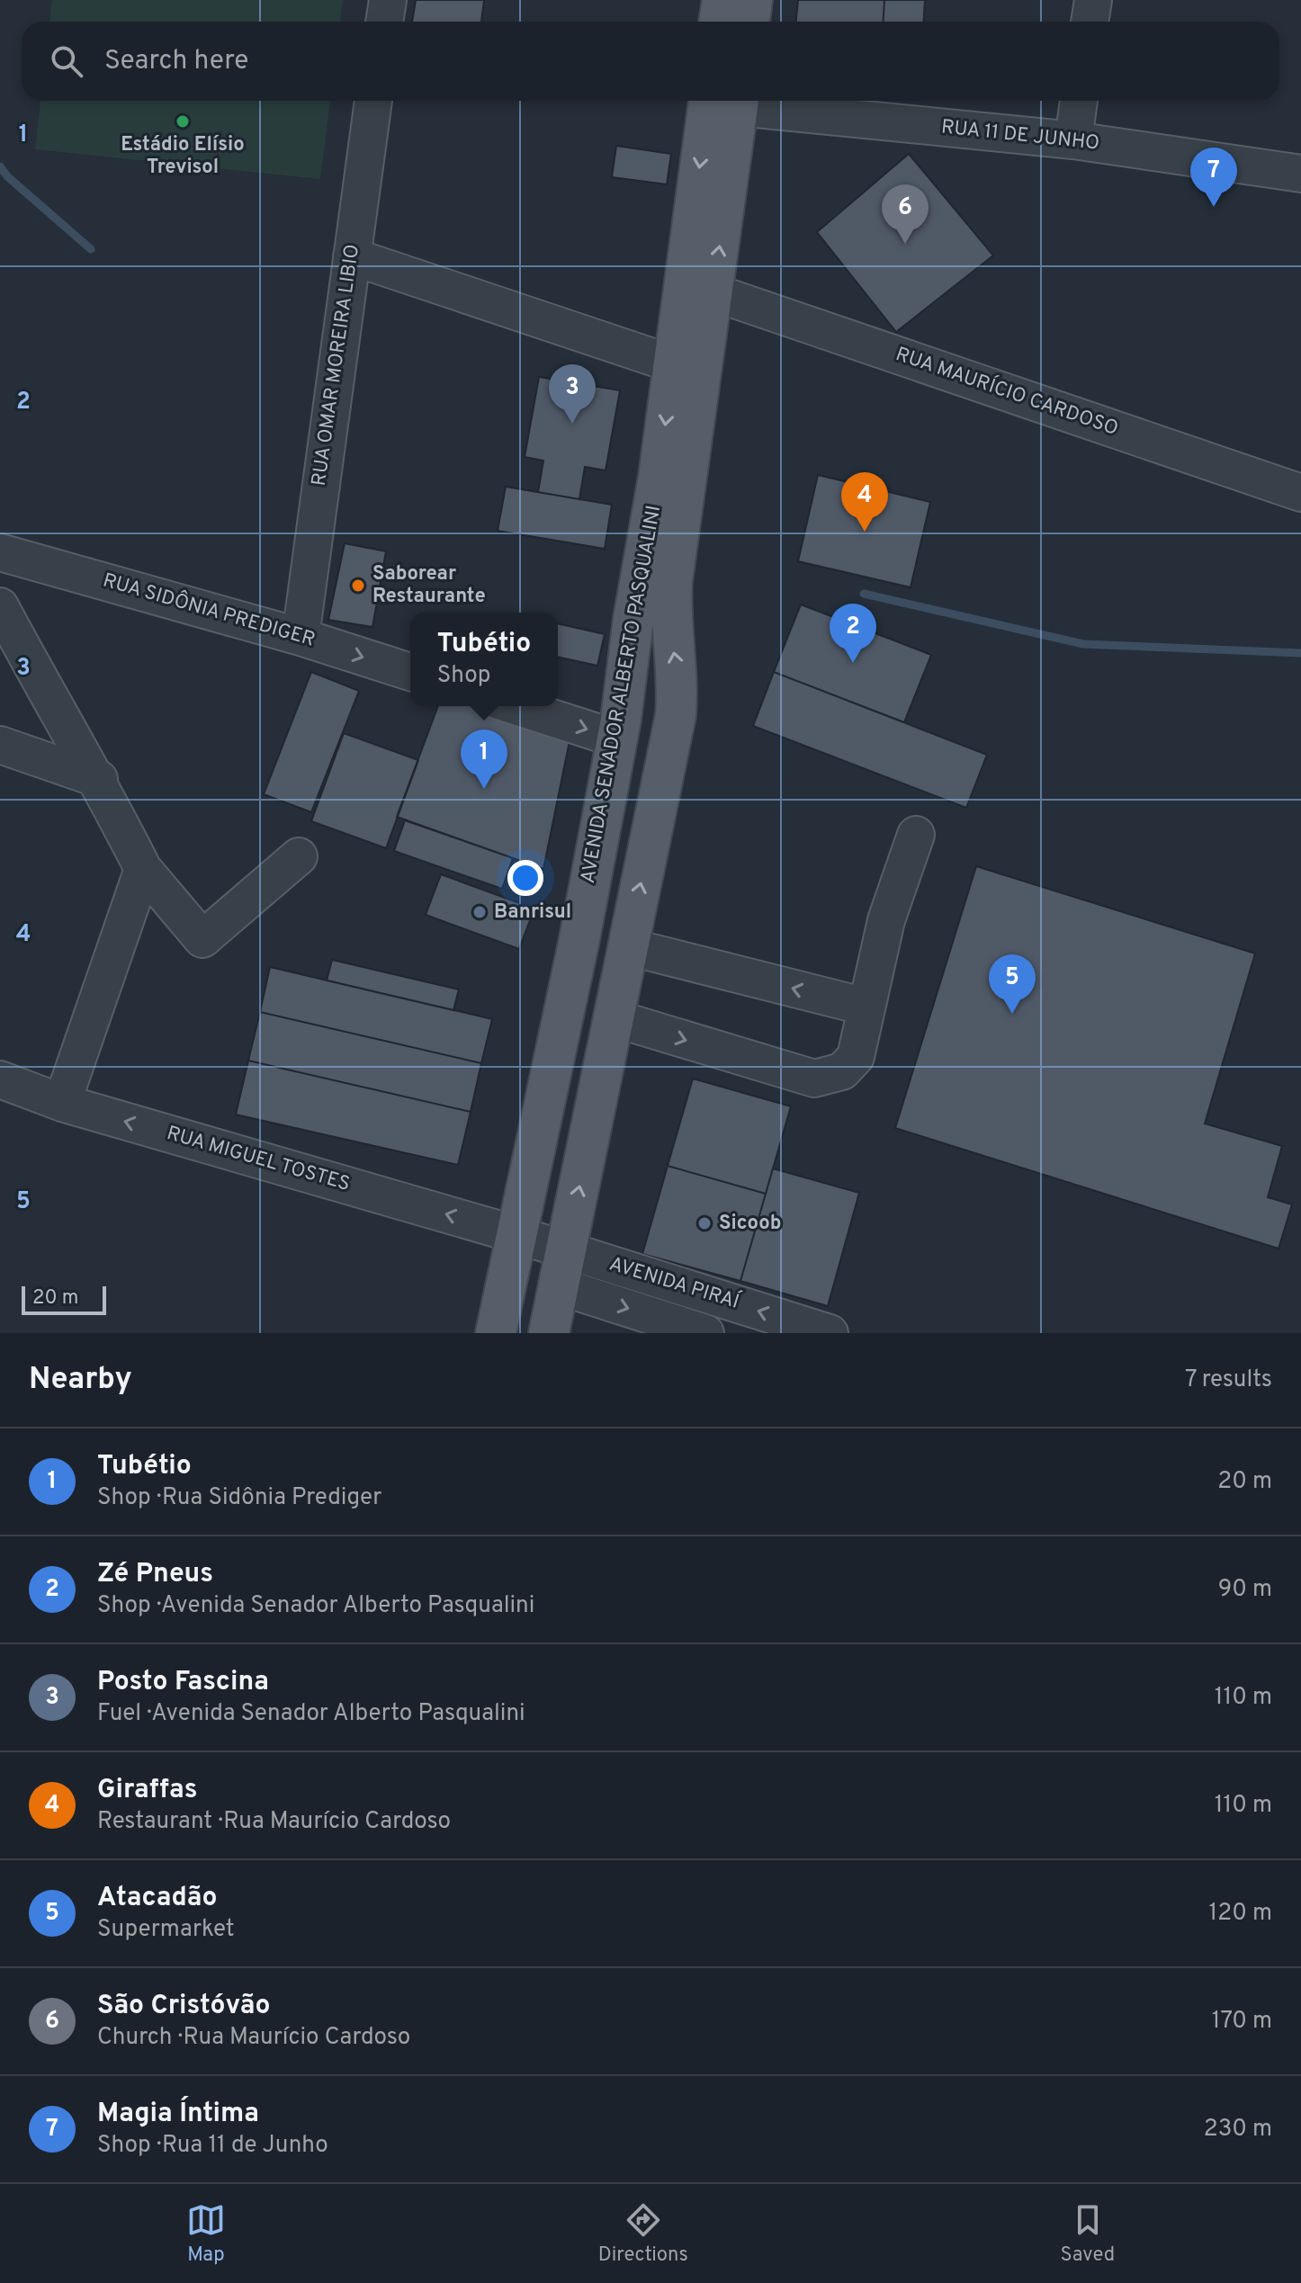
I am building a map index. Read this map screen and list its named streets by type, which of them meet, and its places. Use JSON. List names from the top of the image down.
{
  "streets": {
    "main road": ["AVENIDA SENADOR ALBERTO PASQUALINI"],
    "street": [
      "RUA 11 DE JUNHO",
      "RUA OMAR MOREIRA LIBIO",
      "RUA MAURÍCIO CARDOSO",
      "RUA SIDÔNIA PREDIGER",
      "RUA MIGUEL TOSTES",
      "AVENIDA PIRAÍ"
    ]
  },
  "crossings": [
    ["RUA OMAR MOREIRA LIBIO", "RUA SIDÔNIA PREDIGER"],
    ["RUA MAURÍCIO CARDOSO", "AVENIDA SENADOR ALBERTO PASQUALINI"],
    ["AVENIDA SENADOR ALBERTO PASQUALINI", "RUA MIGUEL TOSTES"],
    ["AVENIDA SENADOR ALBERTO PASQUALINI", "AVENIDA PIRAÍ"],
    ["RUA MIGUEL TOSTES", "AVENIDA PIRAÍ"]
  ],
  "one_way": ["RUA MIGUEL TOSTES"],
  "places": [
    "Estádio Elísio Trevisol",
    "Saborear Restaurante",
    "Banrisul",
    "Sicoob"
  ],
  "scale_bar": "20 m",
  "page": {
    "search": "Search here",
    "pins": [
      "7",
      "6",
      "3",
      "4",
      "2",
      "1",
      "5"
    ],
    "popup": ["Tubétio", "Shop"],
    "scale": "20 m",
    "heading": ["Nearby", "7 results"],
    "list": [
      {
        "mark": "1",
        "name": "Tubétio",
        "note": "Shop · Rua Sidônia Prediger",
        "value": "20 m"
      },
      {
        "mark": "2",
        "name": "Zé Pneus",
        "note": "Shop · Avenida Senador Alberto Pasqualini",
        "value": "90 m"
      },
      {
        "mark": "3",
        "name": "Posto Fascina",
        "note": "Fuel · Avenida Senador Alberto Pasqualini",
        "value": "110 m"
      },
      {
        "mark": "4",
        "name": "Giraffas",
        "note": "Restaurant · Rua Maurício Cardoso",
        "value": "110 m"
      },
      {
        "mark": "5",
        "name": "Atacadão",
        "note": "Supermarket",
        "value": "120 m"
      },
      {
        "mark": "6",
        "name": "São Cristóvão",
        "note": "Church · Rua Maurício Cardoso",
        "value": "170 m"
      },
      {
        "mark": "7",
        "name": "Magia Íntima",
        "note": "Shop · Rua 11 de Junho",
        "value": "230 m"
      }
    ],
    "nav": ["Map", "Directions", "Saved"]
  },
  "grid": {
    "rows": [
      "1",
      "2",
      "3",
      "4",
      "5"
    ]
  }
}
